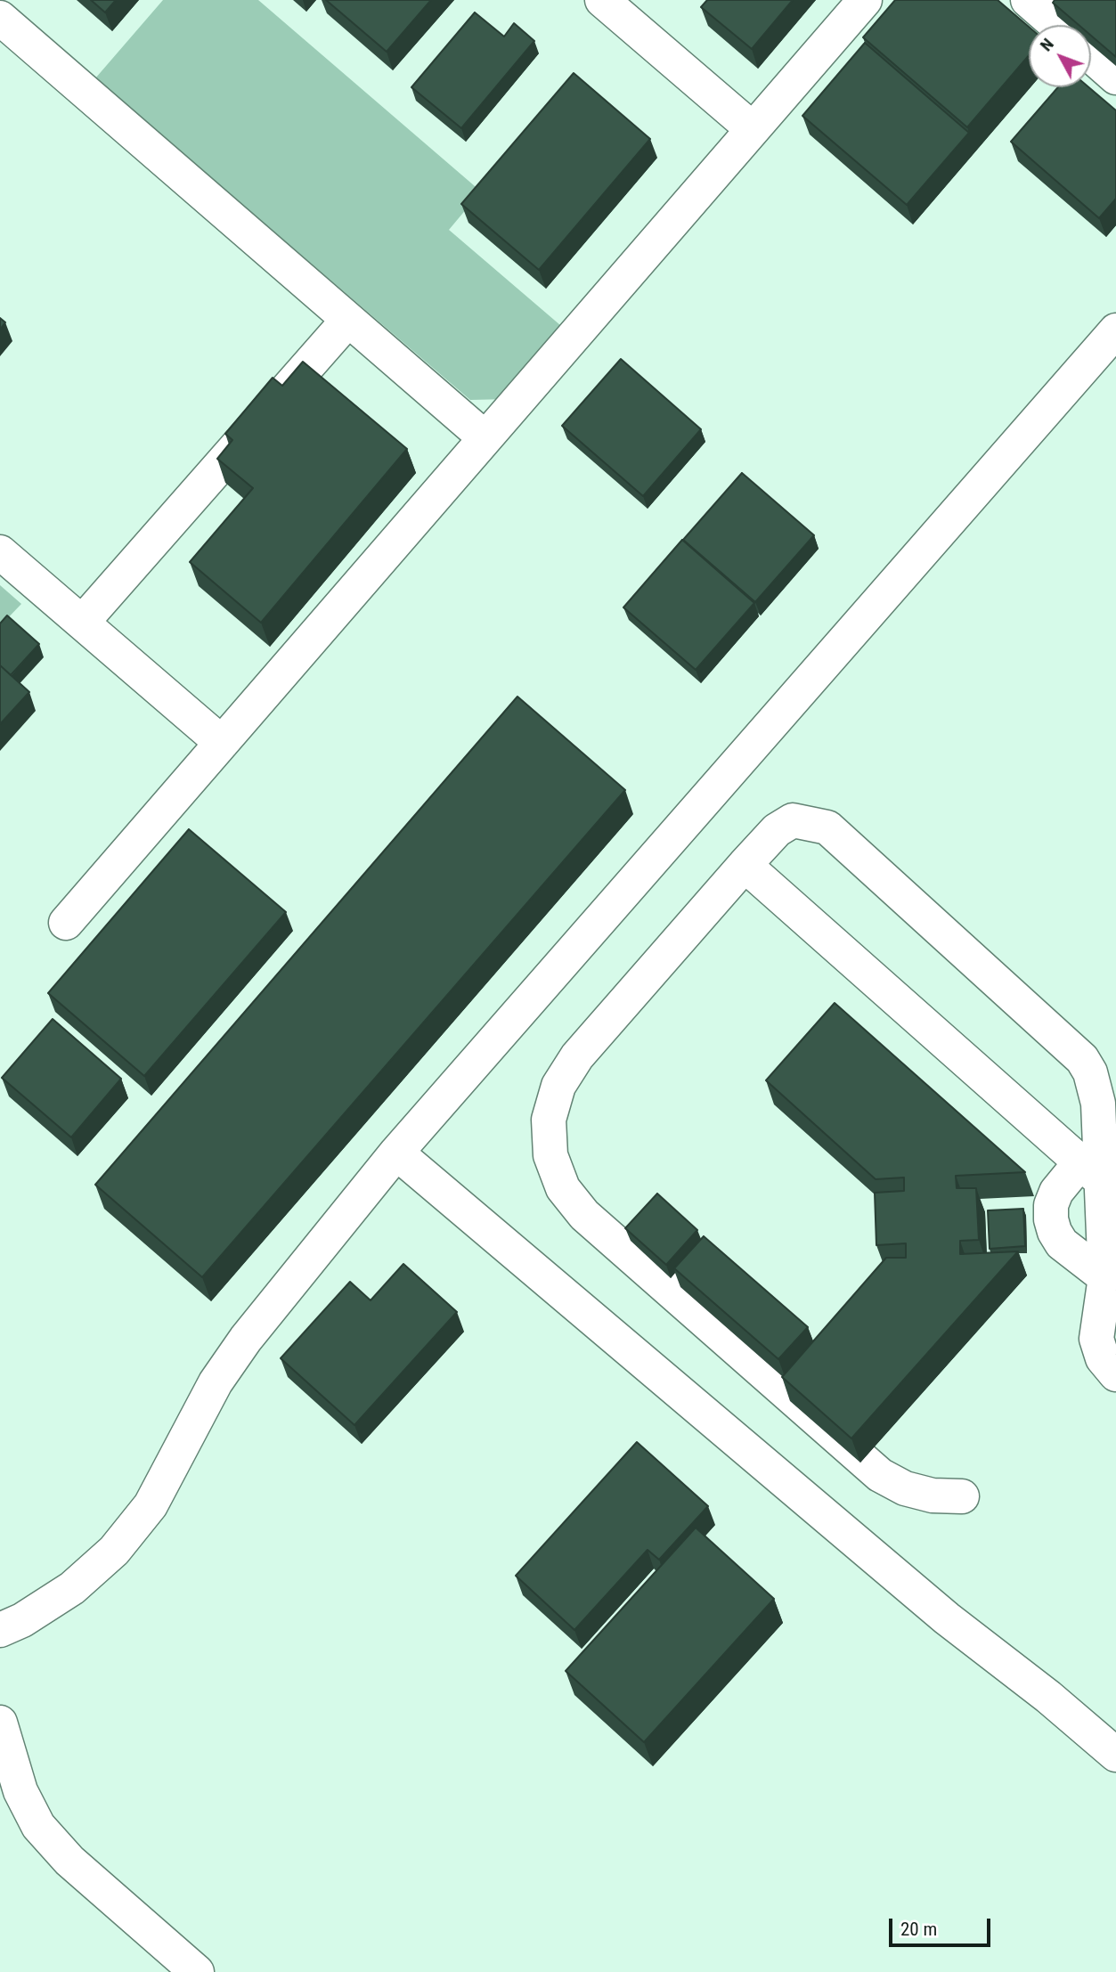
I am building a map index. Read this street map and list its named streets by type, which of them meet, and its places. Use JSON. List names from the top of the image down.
{
  "scale_bar": "20 m",
  "north": "top left"
}
